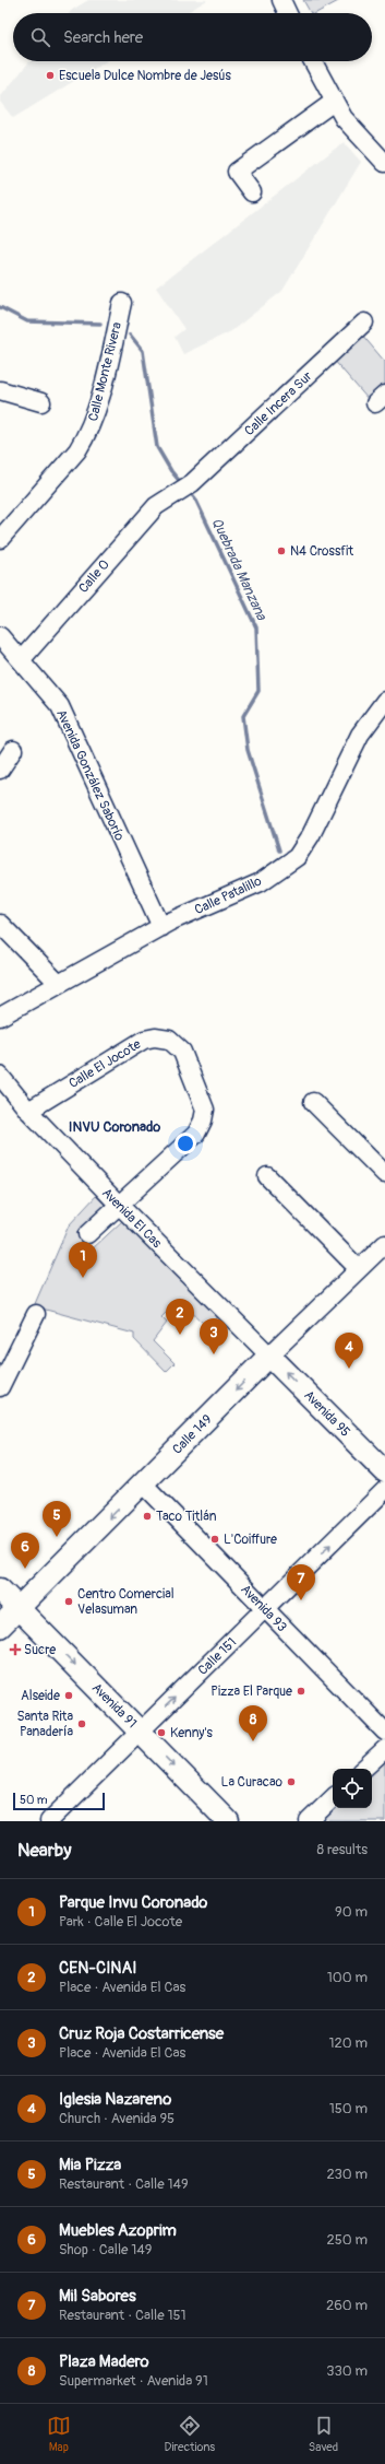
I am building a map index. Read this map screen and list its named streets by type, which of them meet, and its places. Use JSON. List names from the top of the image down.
{
  "streets": {
    "main road": ["Avenida 95", "Calle 149", "Avenida 91"],
    "street": [
      "Calle Monte Rivera",
      "Calle Incera Sur",
      "Calle 0",
      "Avenida González Saborío",
      "Calle Patalillo",
      "Calle El Jocote",
      "Avenida El Cas",
      "Avenida 93",
      "Calle 151"
    ]
  },
  "crossings": [
    ["Calle Incera Sur", "Calle 0"],
    ["Calle 0", "Avenida González Saborío"],
    ["Avenida González Saborío", "Calle Patalillo"],
    ["Calle El Jocote", "Avenida El Cas"],
    ["Avenida El Cas", "Avenida 95"],
    ["Avenida El Cas", "Calle 149"],
    ["Avenida 95", "Calle 149"],
    ["Calle 149", "Avenida 93"],
    ["Calle 149", "Avenida 91"],
    ["Avenida 93", "Calle 151"],
    ["Calle 151", "Avenida 91"]
  ],
  "one_way": [
    "Avenida 95",
    "Calle 149",
    "Calle 151",
    "Avenida 91"
  ],
  "districts": ["INVU Coronado"],
  "water": ["Quebrada Manzana"],
  "places": {
    "other": [
      "Escuela Dulce Nombre de Jesús",
      "N4 Crossfit",
      "Taco Titlán",
      "L'Coiffure",
      "Centro Comercial Velasuman",
      "Pizza El Parque",
      "Alseide",
      "Santa Rita Panadería",
      "Kenny's",
      "La Curacao"
    ],
    "health": ["Sucre"]
  },
  "scale_bar": "50 m",
  "page": {
    "search": "Search here",
    "pins": [
      "1",
      "2",
      "3",
      "4",
      "5",
      "6",
      "7",
      "8"
    ],
    "scale": "50 m",
    "heading": ["Nearby", "8 results"],
    "list": [
      {
        "mark": "1",
        "name": "Parque Invu Coronado",
        "note": "Park · Calle El Jocote",
        "value": "90 m"
      },
      {
        "mark": "2",
        "name": "CEN-CINAI",
        "note": "Place · Avenida El Cas",
        "value": "100 m"
      },
      {
        "mark": "3",
        "name": "Cruz Roja Costarricense",
        "note": "Place · Avenida El Cas",
        "value": "120 m"
      },
      {
        "mark": "4",
        "name": "Iglesia Nazareno",
        "note": "Church · Avenida 95",
        "value": "150 m"
      },
      {
        "mark": "5",
        "name": "Mia Pizza",
        "note": "Restaurant · Calle 149",
        "value": "230 m"
      },
      {
        "mark": "6",
        "name": "Muebles Azoprim",
        "note": "Shop · Calle 149",
        "value": "250 m"
      },
      {
        "mark": "7",
        "name": "Mil Sabores",
        "note": "Restaurant · Calle 151",
        "value": "260 m"
      },
      {
        "mark": "8",
        "name": "Plaza Madero",
        "note": "Supermarket · Avenida 91",
        "value": "330 m"
      }
    ],
    "nav": ["Map", "Directions", "Saved"]
  }
}
